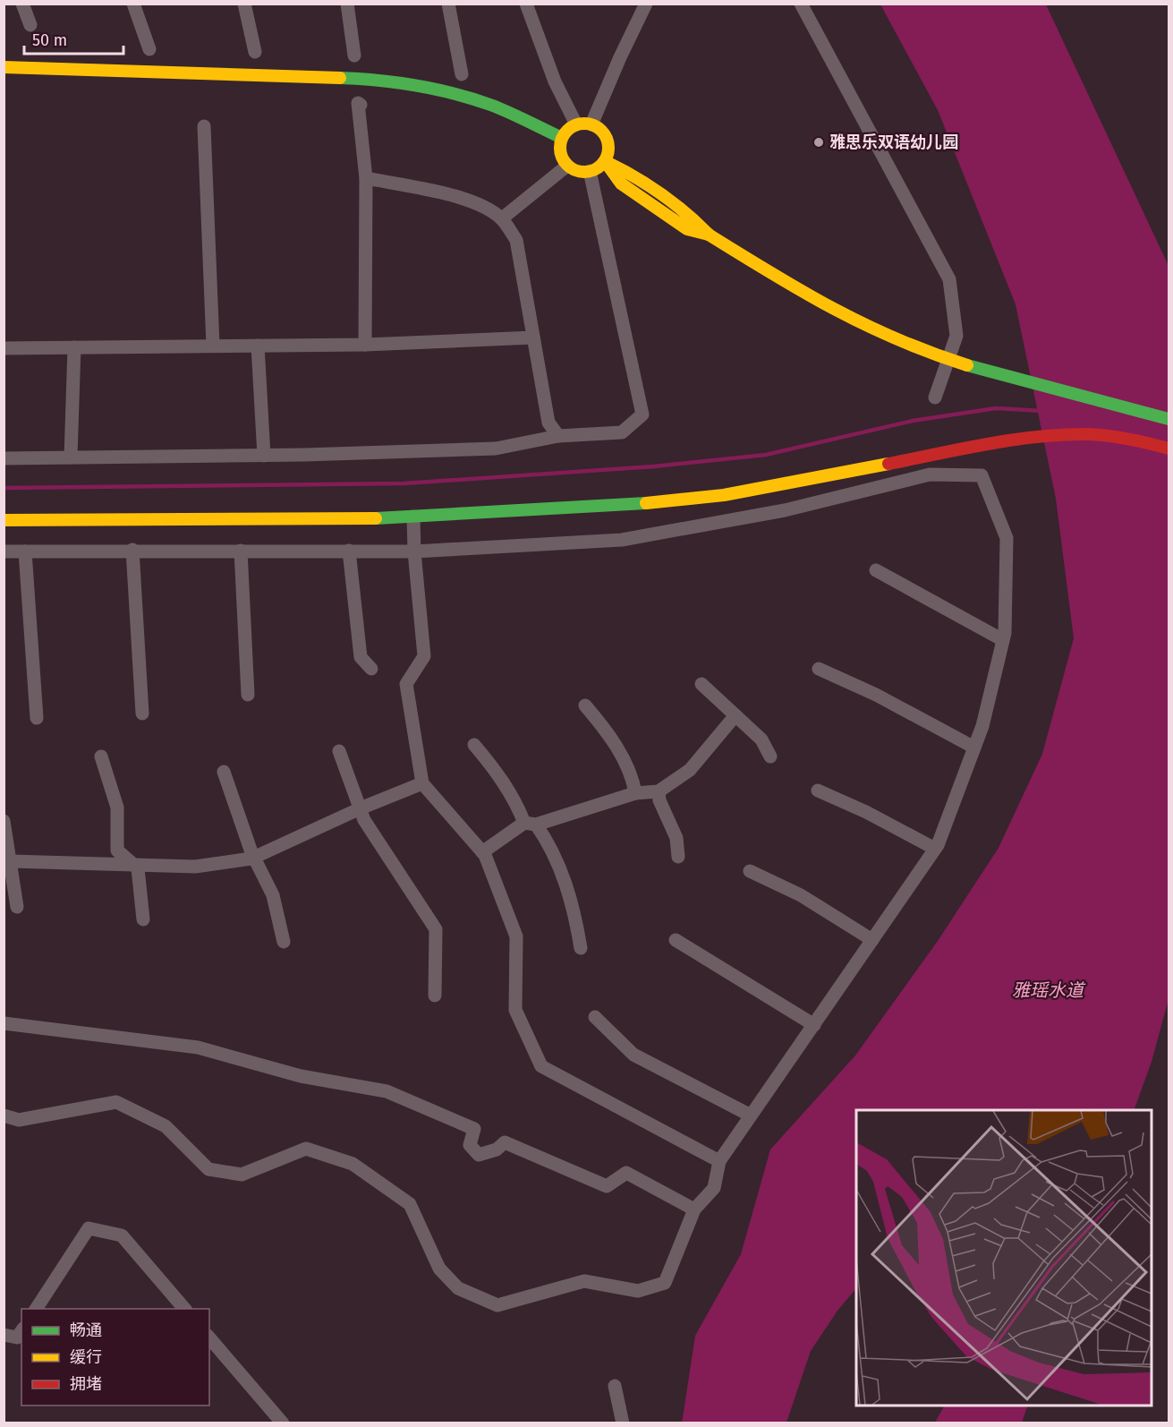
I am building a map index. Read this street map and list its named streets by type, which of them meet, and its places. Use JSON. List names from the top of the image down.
{
  "water": ["雅瑶水道"],
  "places": ["雅思乐双语幼儿园"],
  "legend": ["畅通", "缓行", "拥堵"],
  "scale_bar": "50 m"
}
